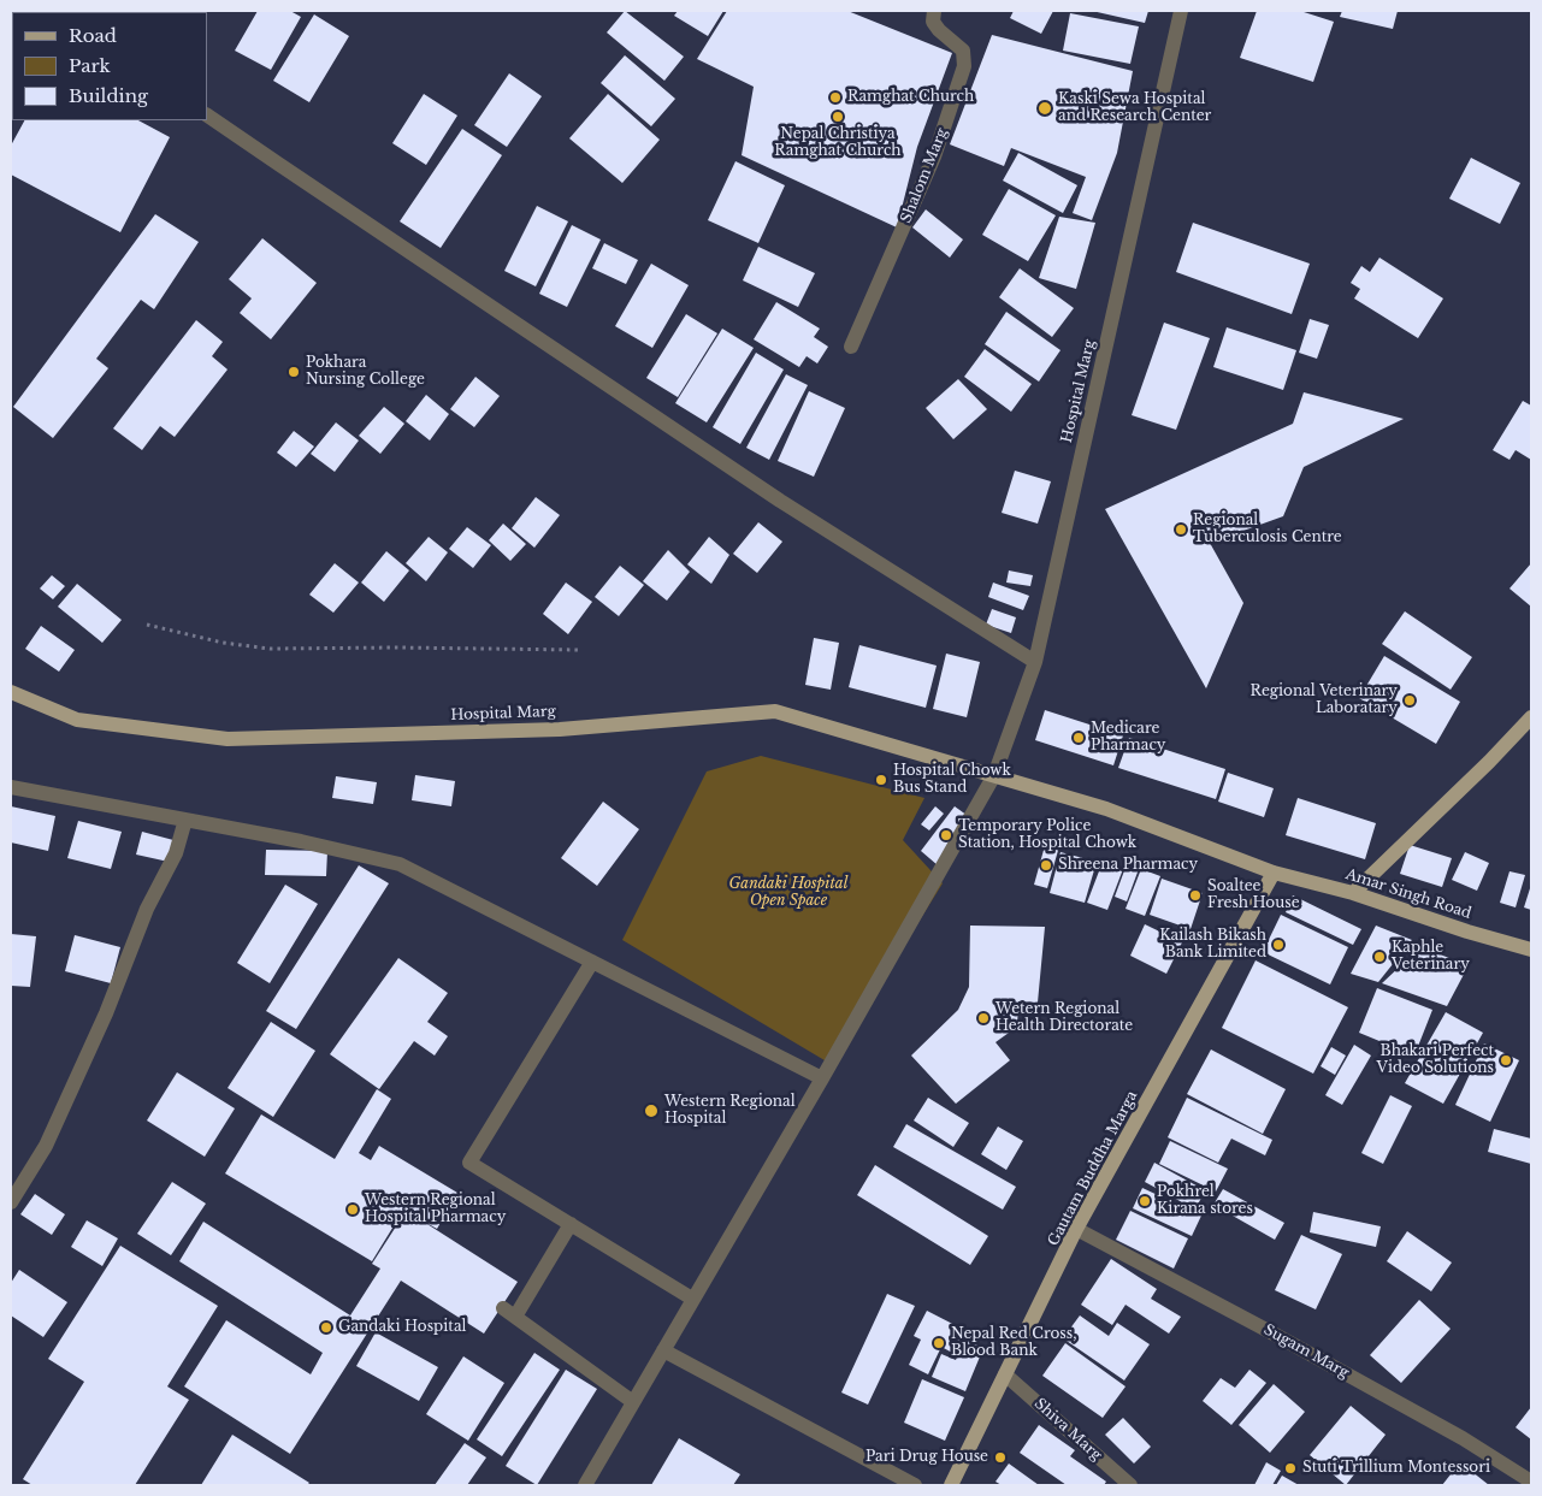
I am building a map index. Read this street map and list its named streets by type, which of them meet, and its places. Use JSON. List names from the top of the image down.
{
  "streets": {
    "main road": ["Hospital Marg", "Amar Singh Road", "Gautam Buddha Marga"],
    "street": ["Shalom Marg", "Sugam Marg", "Shiva Marg"]
  },
  "crossings": [
    ["Hospital Marg", "Amar Singh Road"],
    ["Hospital Marg", "Gautam Buddha Marga"],
    ["Amar Singh Road", "Gautam Buddha Marga"],
    ["Gautam Buddha Marga", "Sugam Marg"],
    ["Gautam Buddha Marga", "Shiva Marg"]
  ],
  "parks": ["Gandaki Hospital Open Space"],
  "places": [
    "Ramghat Church",
    "Kaski Sewa Hospital and Research Center",
    "Nepal Christiya Ramghat Church",
    "Pokhara Nursing College",
    "Regional Tuberculosis Centre",
    "Regional Veterinary Laboratary",
    "Medicare Pharmacy",
    "Hospital Chowk Bus Stand",
    "Temporary Police Station, Hospital Chowk",
    "Shreena Pharmacy",
    "Soaltee Fresh House",
    "Kailash Bikash Bank Limited",
    "Kaphle Veterinary",
    "Wetern Regional Health Directorate",
    "Bhakari Perfect Video Solutions",
    "Western Regional Hospital",
    "Pokhrel Kirana stores",
    "Western Regional Hospital Pharmacy",
    "Gandaki Hospital",
    "Nepal Red Cross, Blood Bank",
    "Pari Drug House",
    "Stuti Trillium Montessori"
  ],
  "legend": ["Road", "Park", "Building"]
}
